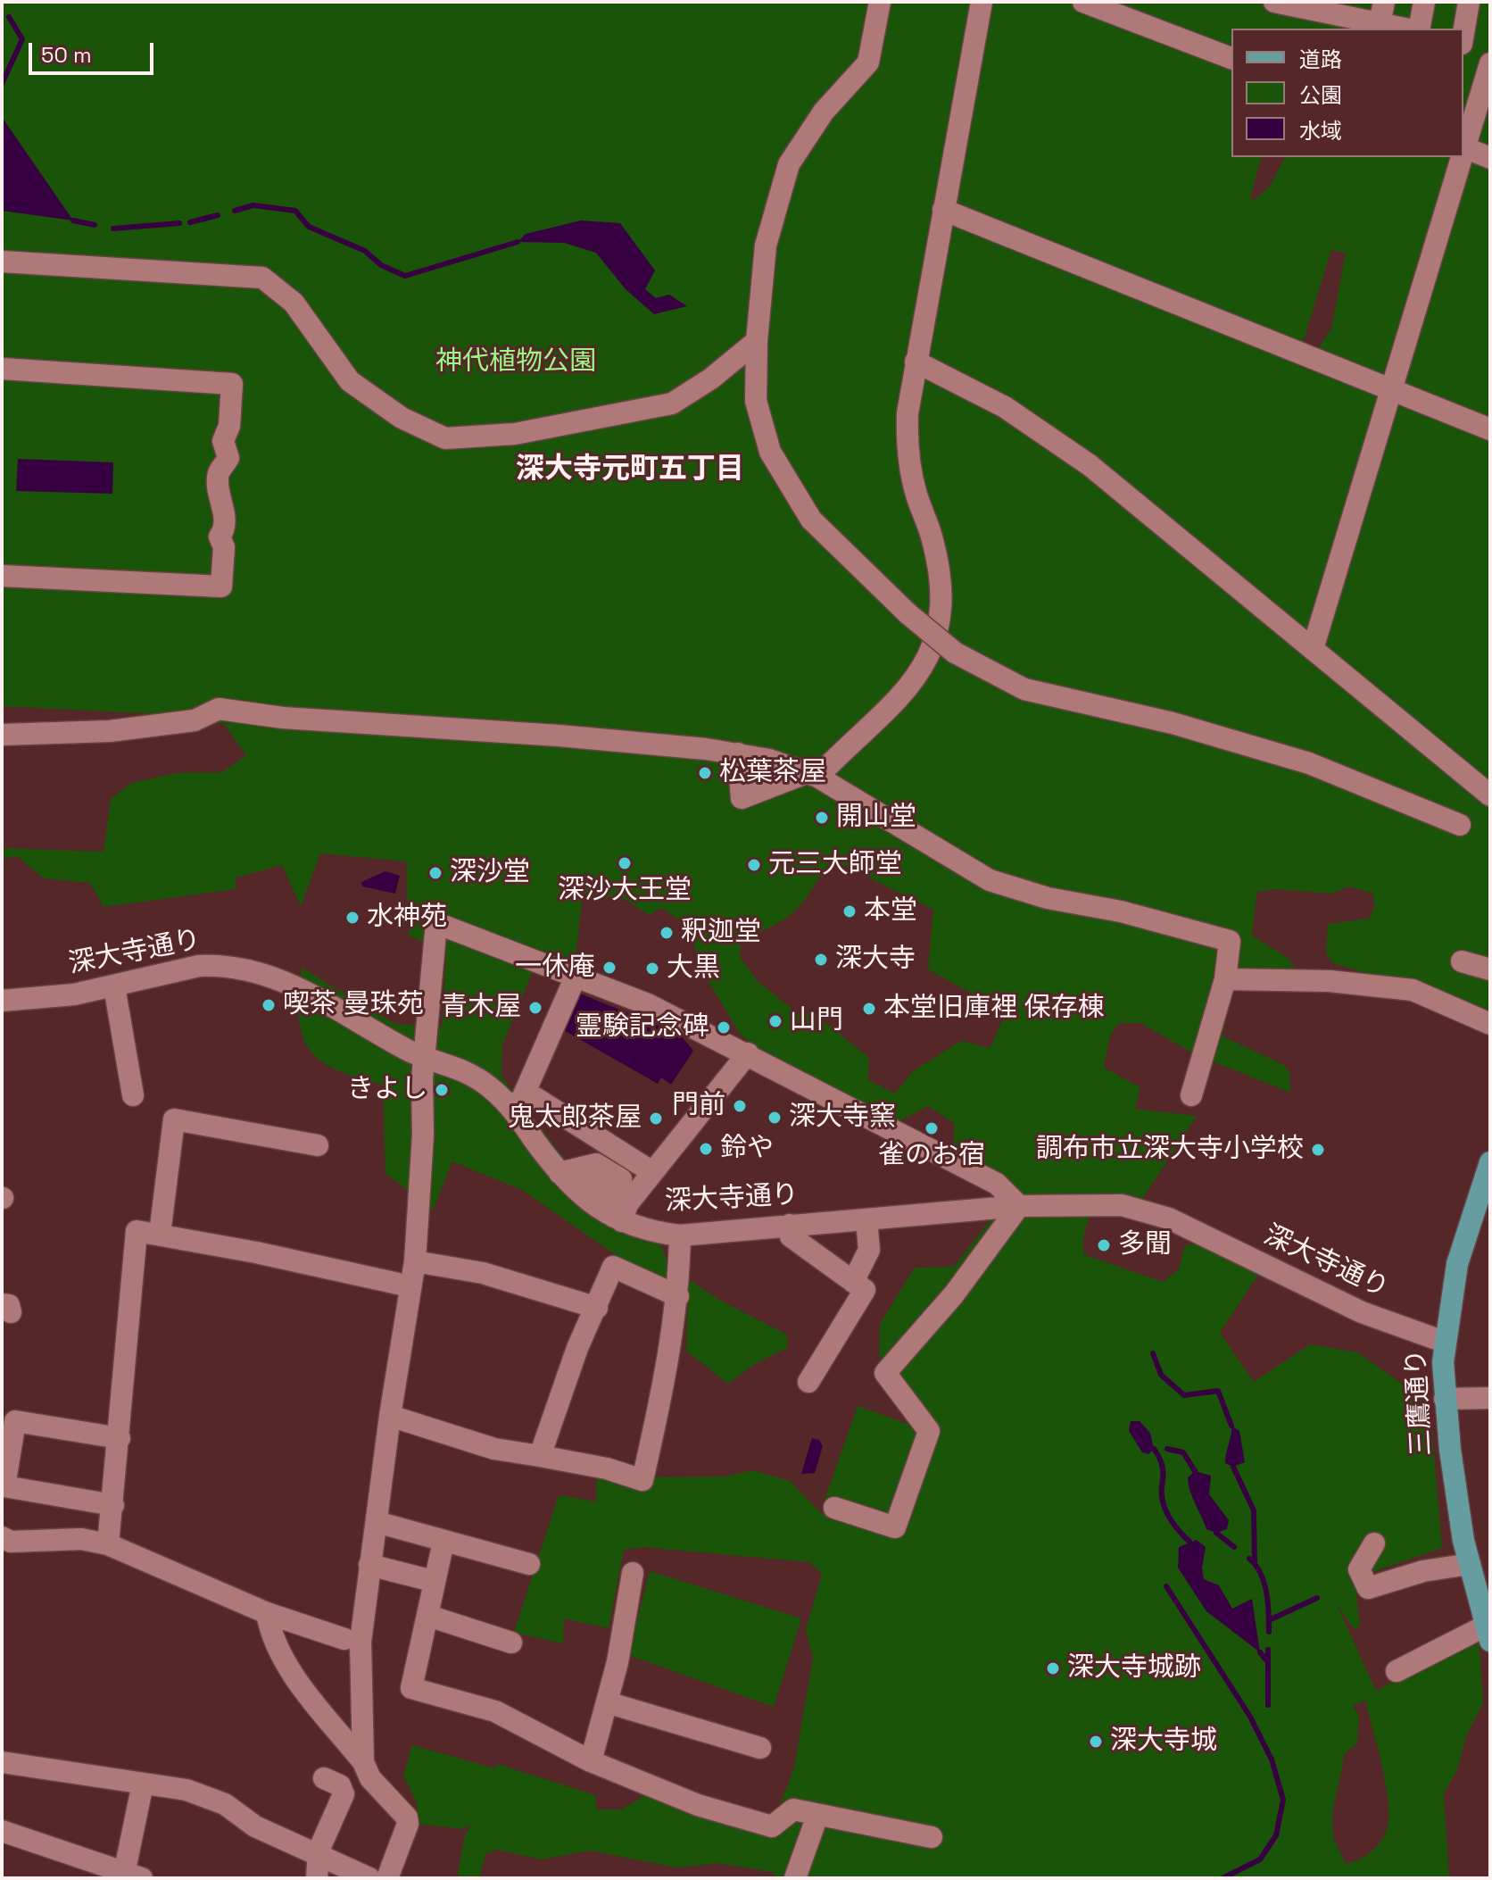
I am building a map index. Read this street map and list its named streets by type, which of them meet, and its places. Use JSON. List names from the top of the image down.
{
  "streets": {
    "main road": ["三鷹通り"],
    "street": ["深大寺通り"]
  },
  "crossings": [
    ["深大寺通り", "三鷹通り"]
  ],
  "districts": ["深大寺元町五丁目"],
  "parks": ["神代植物公園"],
  "places": [
    "松葉茶屋",
    "開山堂",
    "深沙大王堂",
    "元三大師堂",
    "深沙堂",
    "本堂",
    "水神苑",
    "釈迦堂",
    "深大寺",
    "一休庵",
    "大黒",
    "喫茶 曼珠苑",
    "青木屋",
    "本堂旧庫裡 保存棟",
    "山門",
    "霊験記念碑",
    "きよし",
    "門前",
    "深大寺窯",
    "鬼太郎茶屋",
    "雀のお宿",
    "鈴や",
    "調布市立深大寺小学校",
    "多聞",
    "深大寺城跡",
    "深大寺城"
  ],
  "legend": ["道路", "公園", "水域"],
  "scale_bar": "50 m"
}
